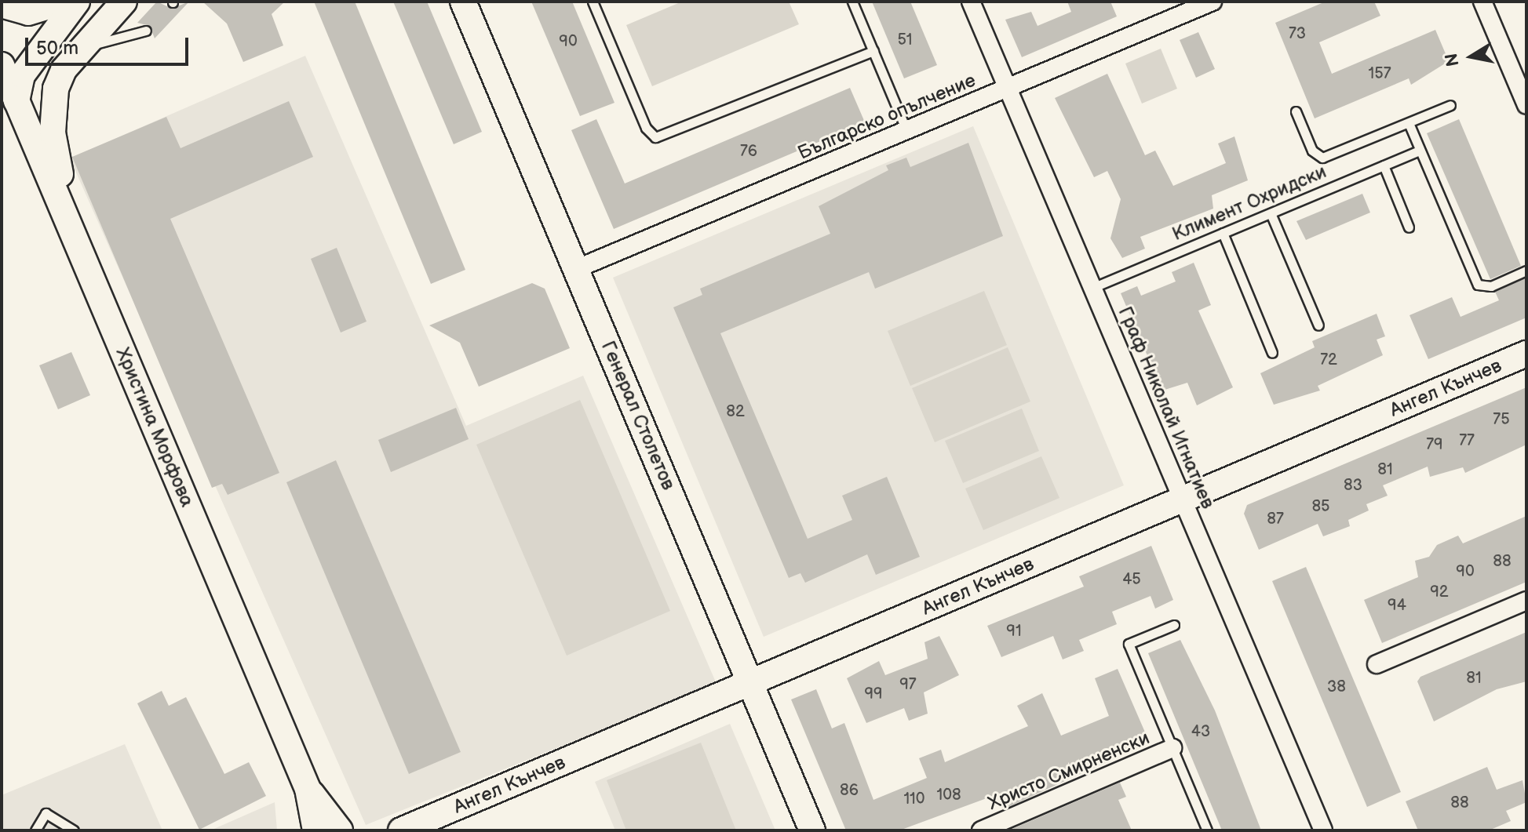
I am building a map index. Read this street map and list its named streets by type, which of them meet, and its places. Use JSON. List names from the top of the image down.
{
  "streets": {
    "street": [
      "Българско опълчение",
      "Ангел Кънчев",
      "Граф Николай Игнатиев",
      "Генерал Столетов",
      "Христина Морфова",
      "Христо Смирненски"
    ],
    "lane": ["Климент Охридски"]
  },
  "crossings": [
    ["Българско опълчение", "Граф Николай Игнатиев"],
    ["Българско опълчение", "Генерал Столетов"],
    ["Климент Охридски", "Граф Николай Игнатиев"],
    ["Ангел Кънчев", "Граф Николай Игнатиев"],
    ["Ангел Кънчев", "Генерал Столетов"]
  ],
  "house_numbers": [
    "73",
    "51",
    "90",
    "157",
    "76",
    "72",
    "82",
    "75",
    "77",
    "79",
    "81",
    "83",
    "85",
    "87",
    "88",
    "90",
    "45",
    "92",
    "94",
    "91",
    "81",
    "97",
    "38",
    "99",
    "43",
    "86",
    "108",
    "110",
    "88"
  ],
  "scale_bar": "50 m",
  "north": "left"
}
